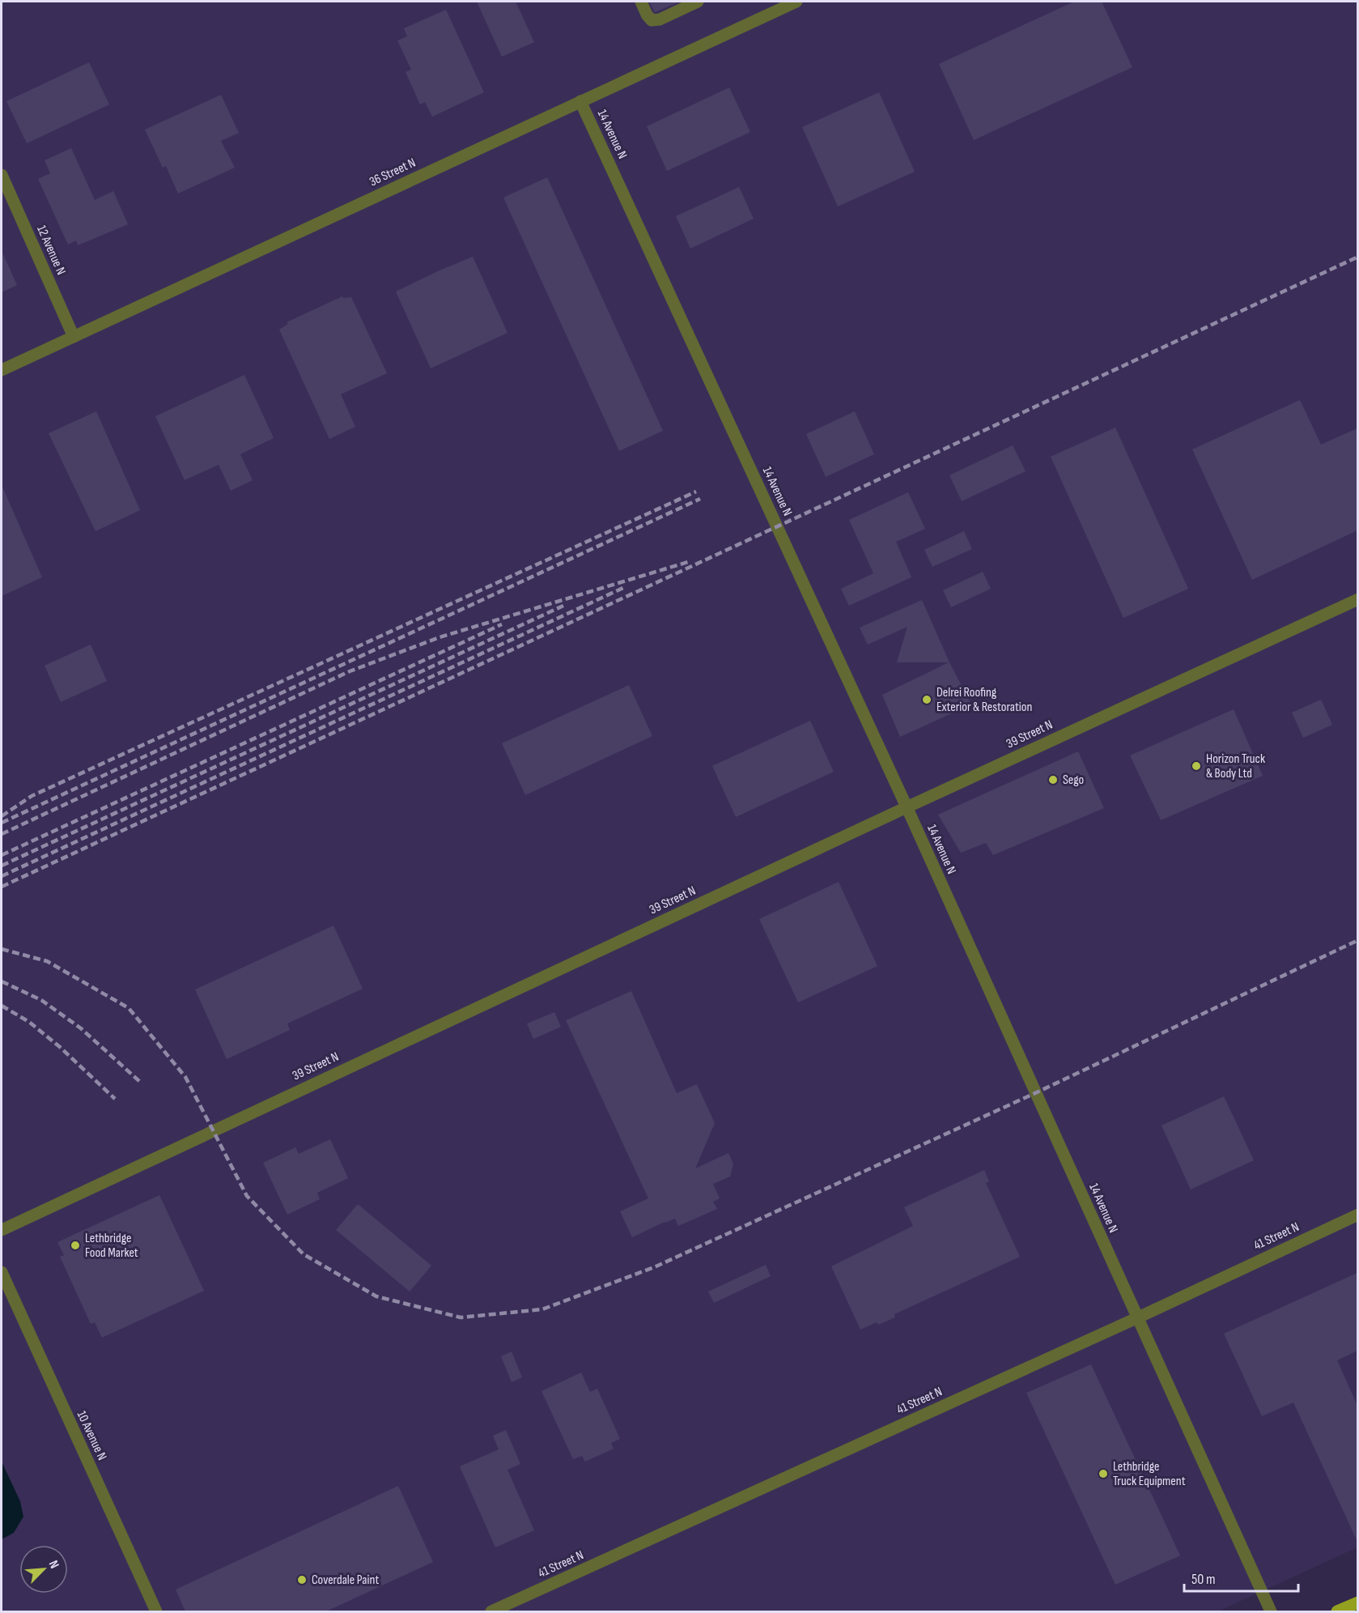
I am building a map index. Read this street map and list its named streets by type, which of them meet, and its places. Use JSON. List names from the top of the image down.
{
  "streets": {
    "street": [
      "14 Avenue N",
      "36 Street N",
      "12 Avenue N",
      "39 Street N",
      "41 Street N",
      "10 Avenue N"
    ]
  },
  "crossings": [
    ["14 Avenue N", "36 Street N"],
    ["14 Avenue N", "39 Street N"],
    ["14 Avenue N", "41 Street N"],
    ["36 Street N", "12 Avenue N"]
  ],
  "places": [
    "Delrei Roofing Exterior & Restoration",
    "Horizon Truck & Body Ltd",
    "Sego",
    "Lethbridge Food Market",
    "Lethbridge Truck Equipment",
    "Coverdale Paint"
  ],
  "scale_bar": "50 m",
  "north": "top right"
}
